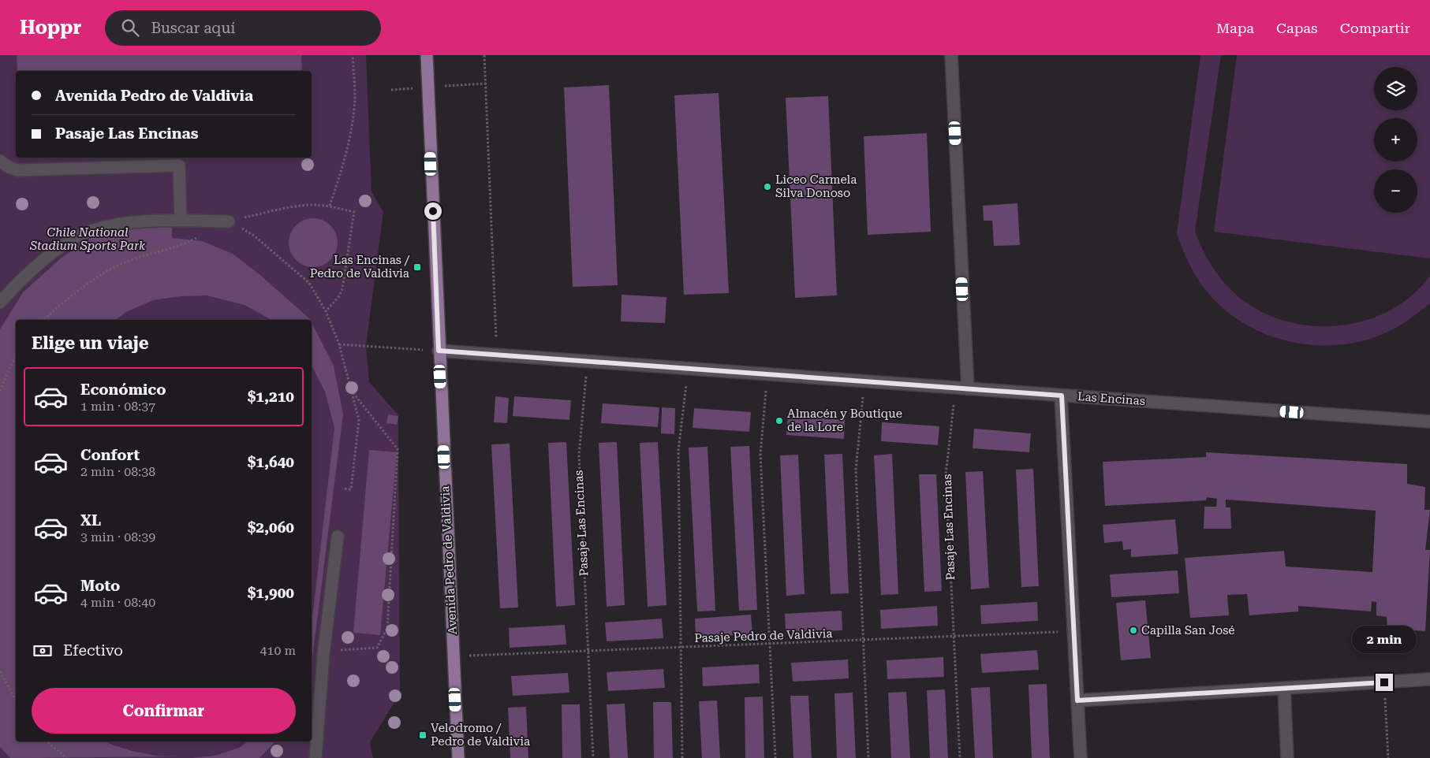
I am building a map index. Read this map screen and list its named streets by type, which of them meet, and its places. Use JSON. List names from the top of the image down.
{
  "streets": {
    "main road": ["Avenida Pedro de Valdivia"],
    "street": ["Las Encinas"],
    "path": ["Pasaje Las Encinas", "Pasaje Pedro de Valdivia"]
  },
  "crossings": [
    ["Las Encinas", "Avenida Pedro de Valdivia"],
    ["Pasaje Las Encinas", "Pasaje Pedro de Valdivia"],
    ["Avenida Pedro de Valdivia", "Pasaje Pedro de Valdivia"]
  ],
  "parks": ["Chile National Stadium Sports Park"],
  "places": {
    "other": ["Liceo Carmela Silva Donoso", "Almacén y Boutique de la Lore", "Capilla San José"],
    "transit": ["Las Encinas / Pedro de Valdivia", "Velodromo / Pedro de Valdivia"]
  },
  "page": {
    "header": "Hoppr",
    "search": "Buscar aquí",
    "nav": ["Mapa", "Capas", "Compartir"],
    "map_buttons": ["+", "−"],
    "banner": ["Avenida Pedro de Valdivia", "Pasaje Las Encinas"],
    "heading": "Elige un viaje",
    "list": [
      {
        "name": "Económico",
        "note": "1 min · 08:37",
        "value": "$1,210"
      },
      {
        "name": "Confort",
        "note": "2 min · 08:38",
        "value": "$1,640"
      },
      {
        "name": "XL",
        "note": "3 min · 08:39",
        "value": "$2,060"
      },
      {
        "name": "Moto",
        "note": "4 min · 08:40",
        "value": "$1,900"
      }
    ],
    "bubble": "2 min",
    "pay": ["Efectivo", "410 m"],
    "buttons": "Confirmar"
  }
}
